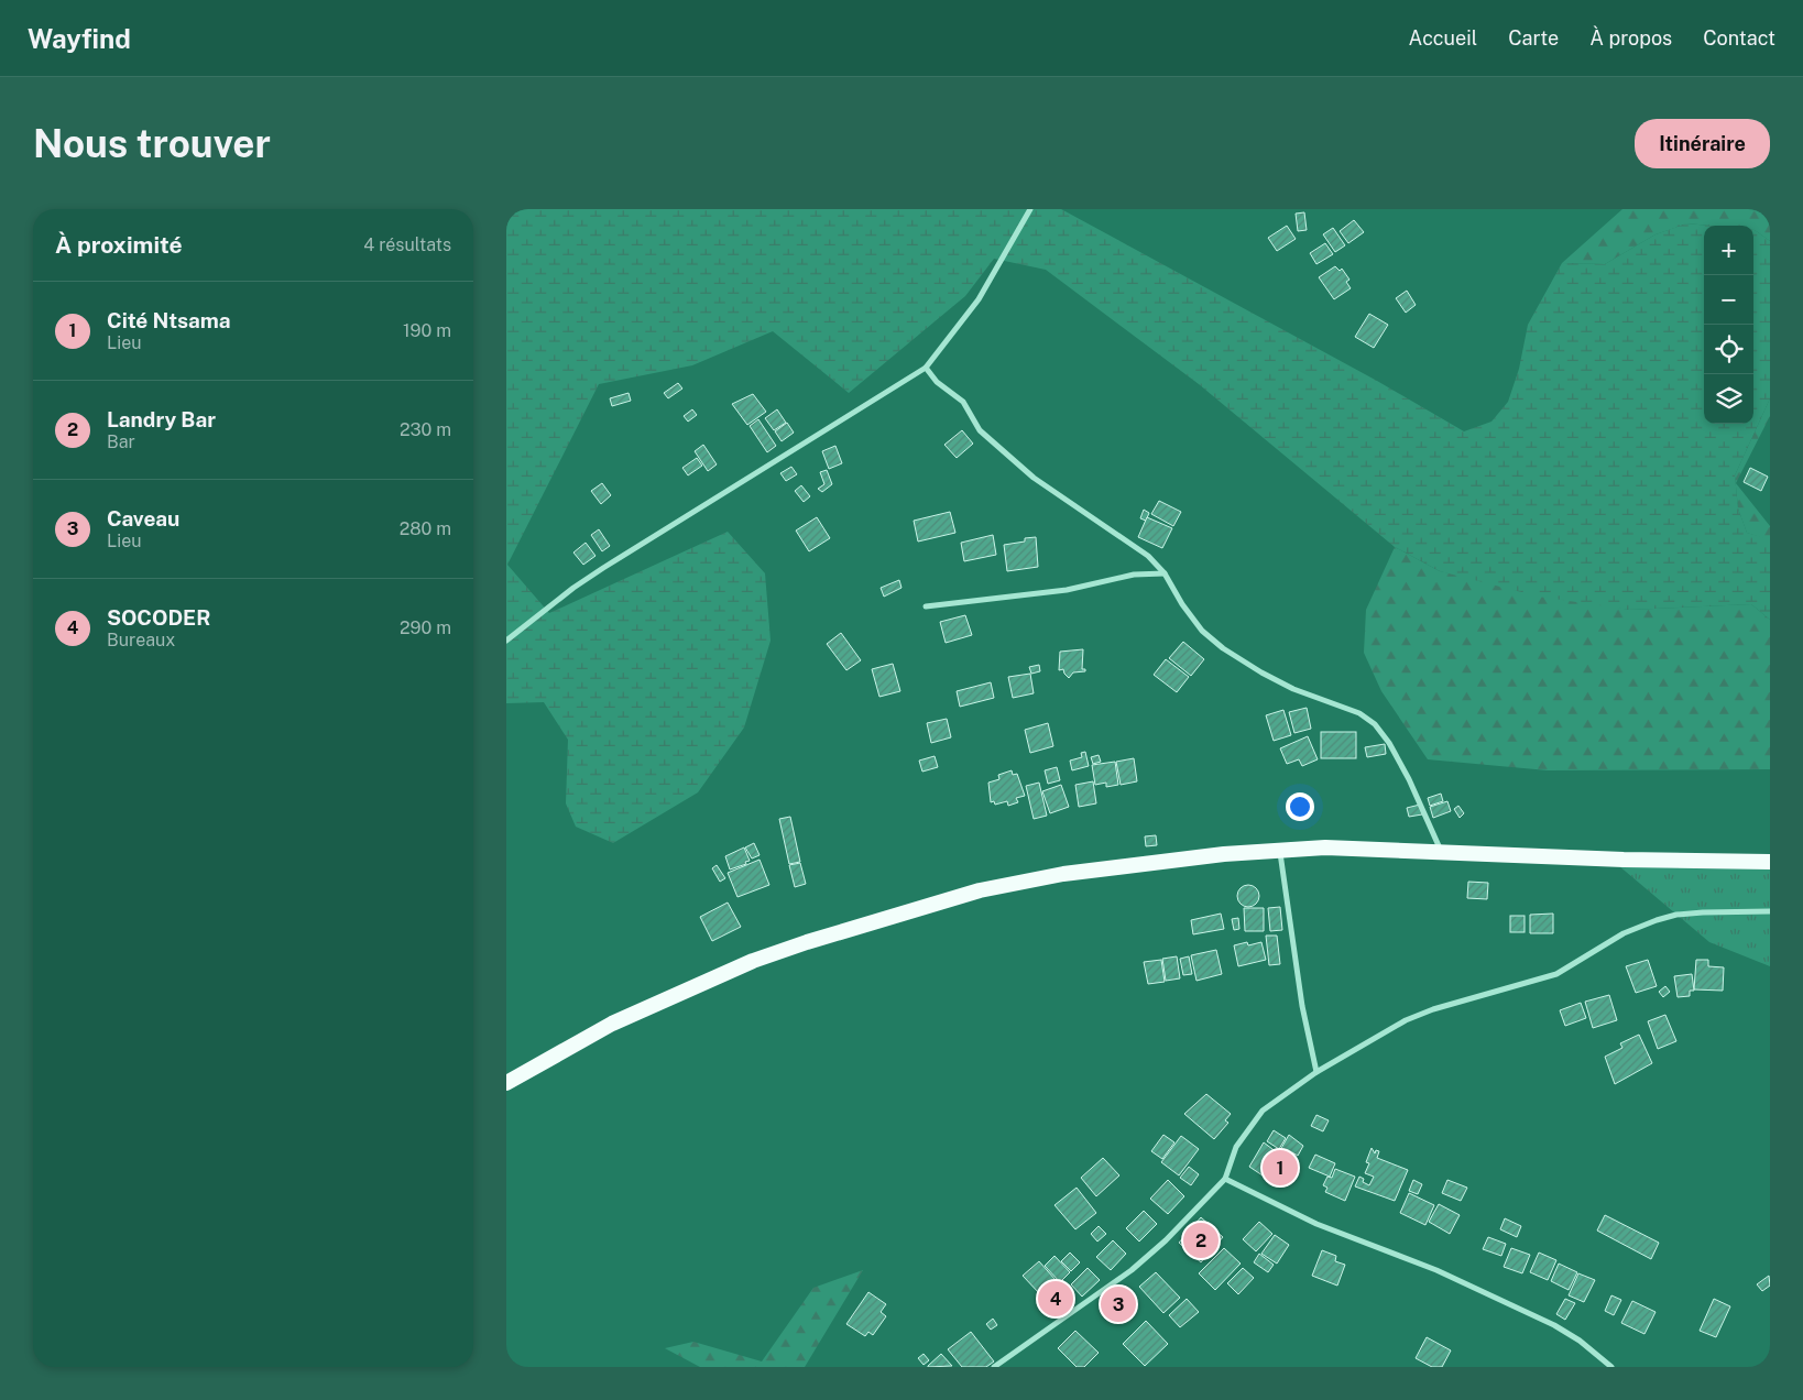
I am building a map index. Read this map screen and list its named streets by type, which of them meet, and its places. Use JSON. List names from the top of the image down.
{
  "page": {
    "header": "Wayfind",
    "nav": [
      "Accueil",
      "Carte",
      "À propos",
      "Contact"
    ],
    "buttons": "Itinéraire",
    "title": "Nous trouver",
    "heading": ["À proximité", "4 résultats"],
    "map_buttons": ["+", "−"],
    "list": [
      {
        "mark": "1",
        "name": "Cité Ntsama",
        "note": "Lieu",
        "value": "190 m"
      },
      {
        "mark": "2",
        "name": "Landry Bar",
        "note": "Bar",
        "value": "230 m"
      },
      {
        "mark": "3",
        "name": "Caveau",
        "note": "Lieu",
        "value": "280 m"
      },
      {
        "mark": "4",
        "name": "SOCODER",
        "note": "Bureaux",
        "value": "290 m"
      }
    ],
    "pins": [
      "1",
      "2",
      "4",
      "3"
    ]
  }
}
